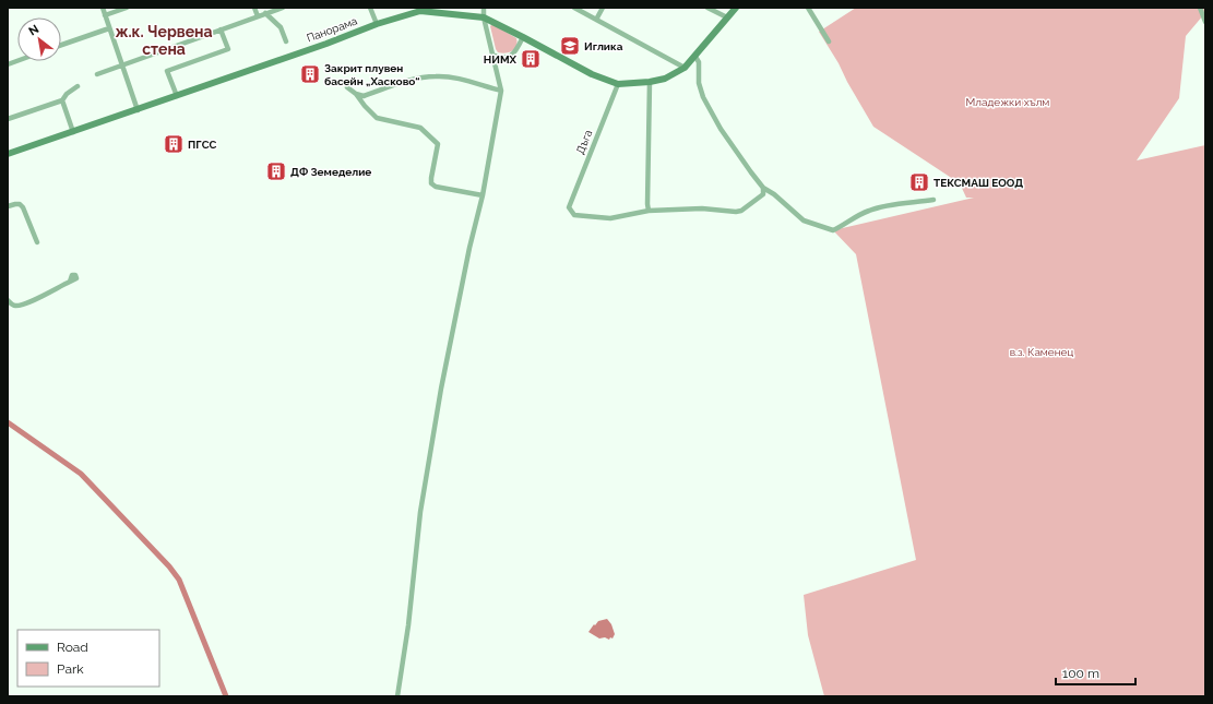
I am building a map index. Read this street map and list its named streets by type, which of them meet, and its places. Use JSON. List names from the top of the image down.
{
  "streets": {
    "street": ["Панорама", "Дъга"]
  },
  "crossings": [
    ["Панорама", "Дъга"]
  ],
  "districts": ["ж.к. Червена стена"],
  "parks": ["Младежки хълм", "в.з. Каменец"],
  "places": {
    "school or university": ["Иглика"],
    "building": [
      "НИМХ",
      "Закрит плувен басейн „Хасково“",
      "ПГСС",
      "ДФ Земеделие",
      "ТЕКСМАШ ЕООД"
    ]
  },
  "legend": ["Road", "Park"],
  "scale_bar": "100 m",
  "north": "top left"
}
